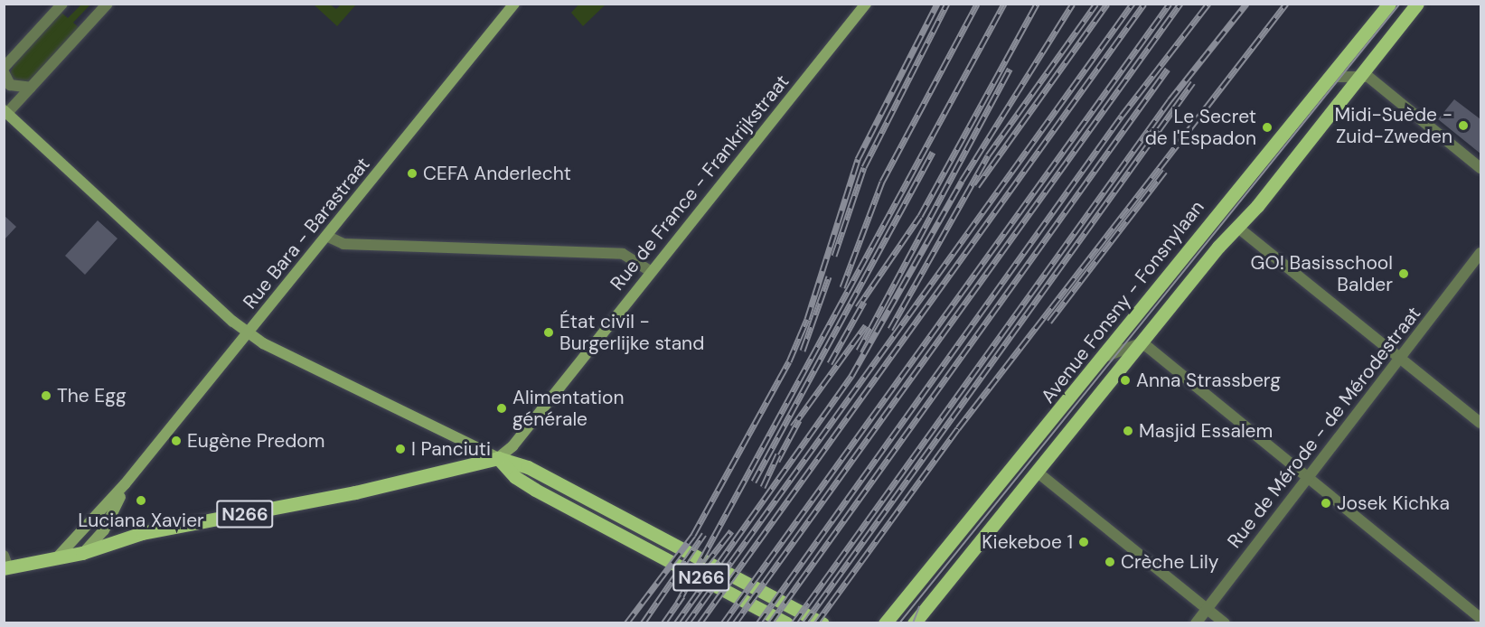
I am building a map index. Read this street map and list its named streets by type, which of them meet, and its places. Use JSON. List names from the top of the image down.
{
  "streets": {
    "main road": ["Avenue Fonsny - Fonsnylaan", "N266"],
    "street": ["Rue de France - Frankrijkstraat", "Rue Bara - Barastraat", "Rue de Mérode - de Mérodestraat"]
  },
  "crossings": [
    ["Rue de France - Frankrijkstraat", "N266"],
    ["Rue Bara - Barastraat", "N266"]
  ],
  "places": [
    "Midi-Suède - Zuid-Zweden",
    "Le Secret de l'Espadon",
    "CEFA Anderlecht",
    "GO! Basisschool Balder",
    "État civil - Burgerlijke stand",
    "Anna Strassberg",
    "The Egg",
    "Alimentation générale",
    "Masjid Essalem",
    "Eugène Predom",
    "I Panciuti",
    "Luciana Xavier",
    "Josek Kichka",
    "Kiekeboe 1",
    "Crèche Lily"
  ]
}
